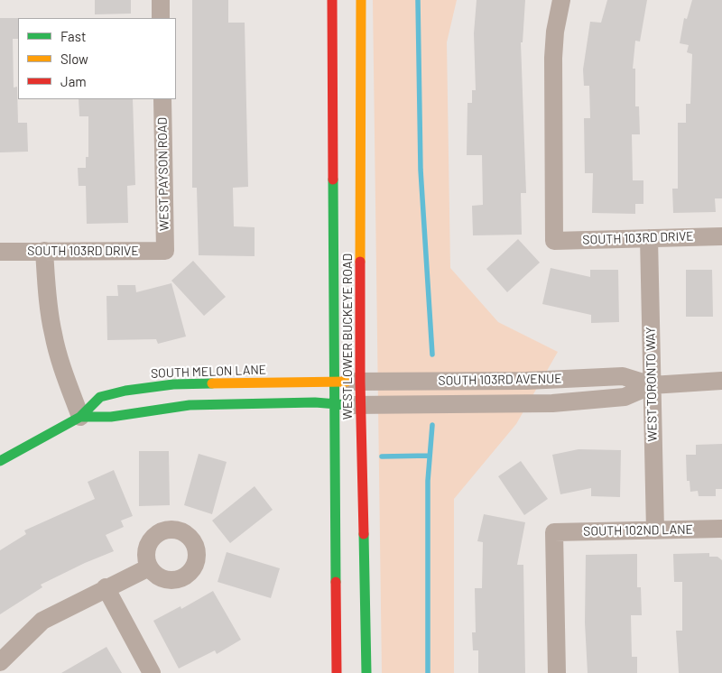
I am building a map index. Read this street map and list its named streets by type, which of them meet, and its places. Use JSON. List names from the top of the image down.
{
  "streets": {
    "main road": ["WEST LOWER BUCKEYE ROAD", "SOUTH MELON LANE"],
    "street": [
      "WEST PAYSON ROAD",
      "SOUTH 103RD DRIVE",
      "SOUTH 103RD AVENUE",
      "WEST TORONTO WAY",
      "SOUTH 102ND LANE"
    ]
  },
  "crossings": [
    ["WEST PAYSON ROAD", "SOUTH 103RD DRIVE"],
    ["SOUTH 103RD DRIVE", "WEST TORONTO WAY"],
    ["WEST LOWER BUCKEYE ROAD", "SOUTH MELON LANE"],
    ["WEST LOWER BUCKEYE ROAD", "SOUTH 103RD AVENUE"],
    ["SOUTH MELON LANE", "SOUTH 103RD AVENUE"],
    ["SOUTH 103RD AVENUE", "WEST TORONTO WAY"],
    ["WEST TORONTO WAY", "SOUTH 102ND LANE"]
  ],
  "legend": ["Fast", "Slow", "Jam"]
}
